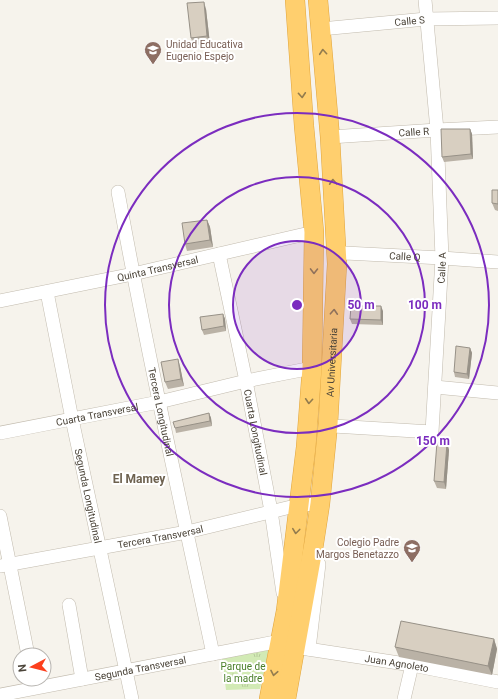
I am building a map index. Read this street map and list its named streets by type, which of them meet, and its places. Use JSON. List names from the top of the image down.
{
  "streets": {
    "highway": ["Av Universitaria"],
    "street": [
      "Calle S",
      "Calle R",
      "Calle Q",
      "Quinta Transversal",
      "Calle A",
      "Tercera Longitudinal",
      "Cuarta Transversal",
      "Cuarta Longitudinal",
      "Segunda Longitudinal",
      "Tercera Transversal",
      "Juan Agnoleto",
      "Segunda Transversal"
    ]
  },
  "crossings": [
    ["Calle S", "Calle A"],
    ["Calle S", "Av Universitaria"],
    ["Calle R", "Calle A"],
    ["Calle R", "Av Universitaria"],
    ["Calle Q", "Calle A"],
    ["Calle Q", "Av Universitaria"],
    ["Quinta Transversal", "Av Universitaria"],
    ["Quinta Transversal", "Tercera Longitudinal"],
    ["Quinta Transversal", "Cuarta Longitudinal"],
    ["Quinta Transversal", "Segunda Longitudinal"],
    ["Calle A", "Av Universitaria"],
    ["Av Universitaria", "Cuarta Transversal"],
    ["Av Universitaria", "Cuarta Longitudinal"],
    ["Av Universitaria", "Tercera Transversal"],
    ["Av Universitaria", "Juan Agnoleto"],
    ["Av Universitaria", "Segunda Transversal"],
    ["Tercera Longitudinal", "Cuarta Transversal"],
    ["Tercera Longitudinal", "Tercera Transversal"],
    ["Tercera Longitudinal", "Segunda Transversal"],
    ["Cuarta Transversal", "Cuarta Longitudinal"],
    ["Cuarta Transversal", "Segunda Longitudinal"],
    ["Cuarta Longitudinal", "Tercera Transversal"],
    ["Segunda Longitudinal", "Tercera Transversal"],
    ["Segunda Longitudinal", "Segunda Transversal"],
    ["Juan Agnoleto", "Segunda Transversal"]
  ],
  "districts": ["El Mamey"],
  "parks": ["Parque de la madre"],
  "places": {
    "school or university": ["Unidad Educativa Eugenio Espejo", "Colegio Padre Margos Benetazzo"]
  },
  "north": "left",
  "rings": ["50 m", "100 m", "150 m"]
}
